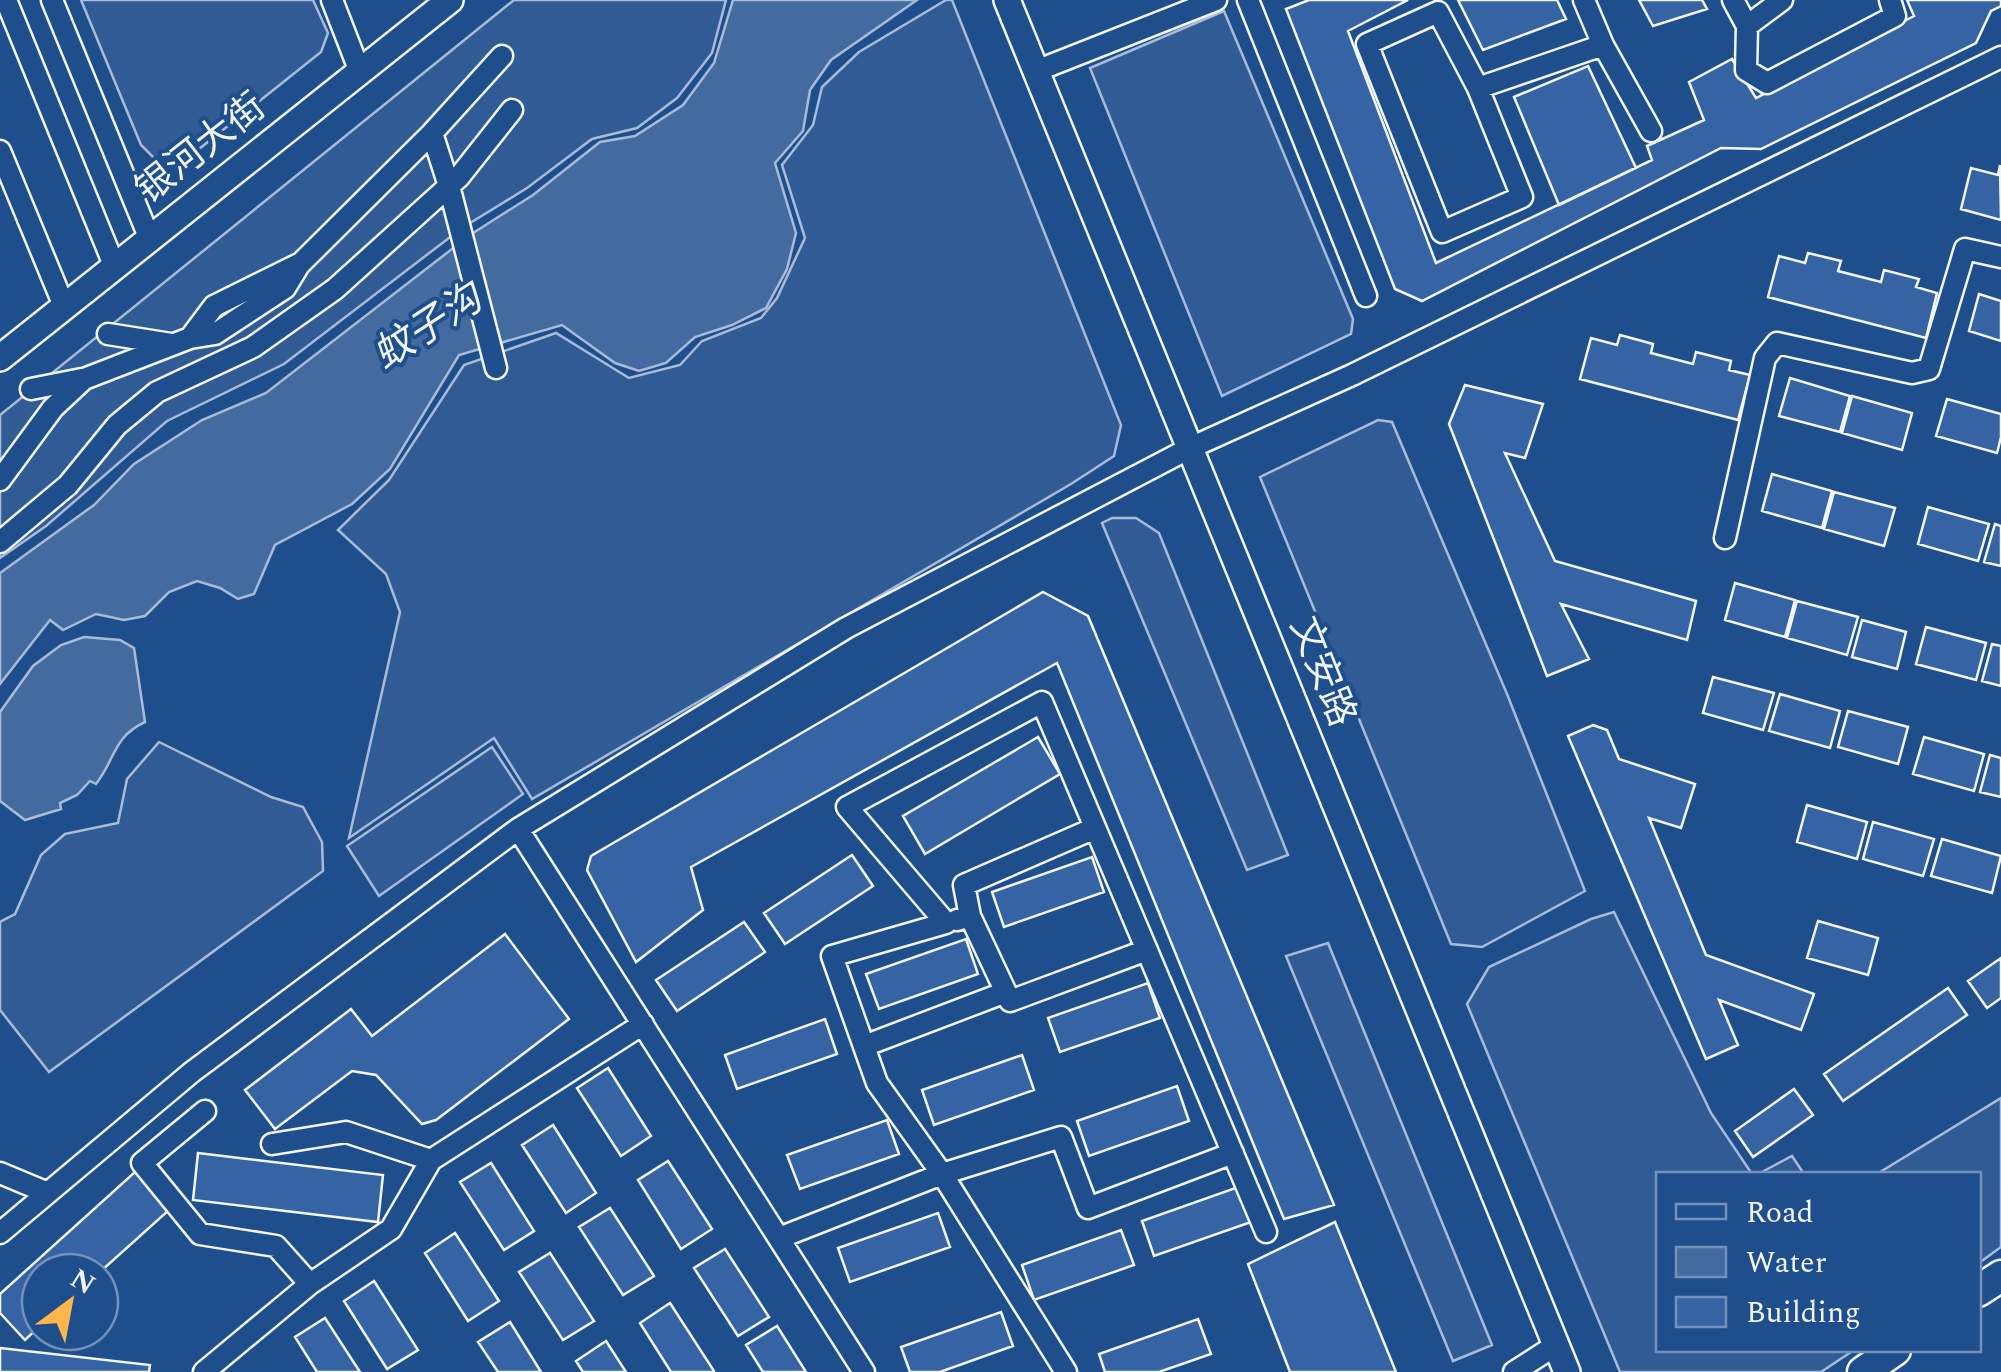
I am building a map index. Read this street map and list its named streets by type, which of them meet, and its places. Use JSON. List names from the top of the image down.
{
  "streets": {
    "main road": ["银河大街", "文安路"]
  },
  "water": ["蚊子沟"],
  "legend": ["Road", "Water", "Building"],
  "north": "top right"
}
